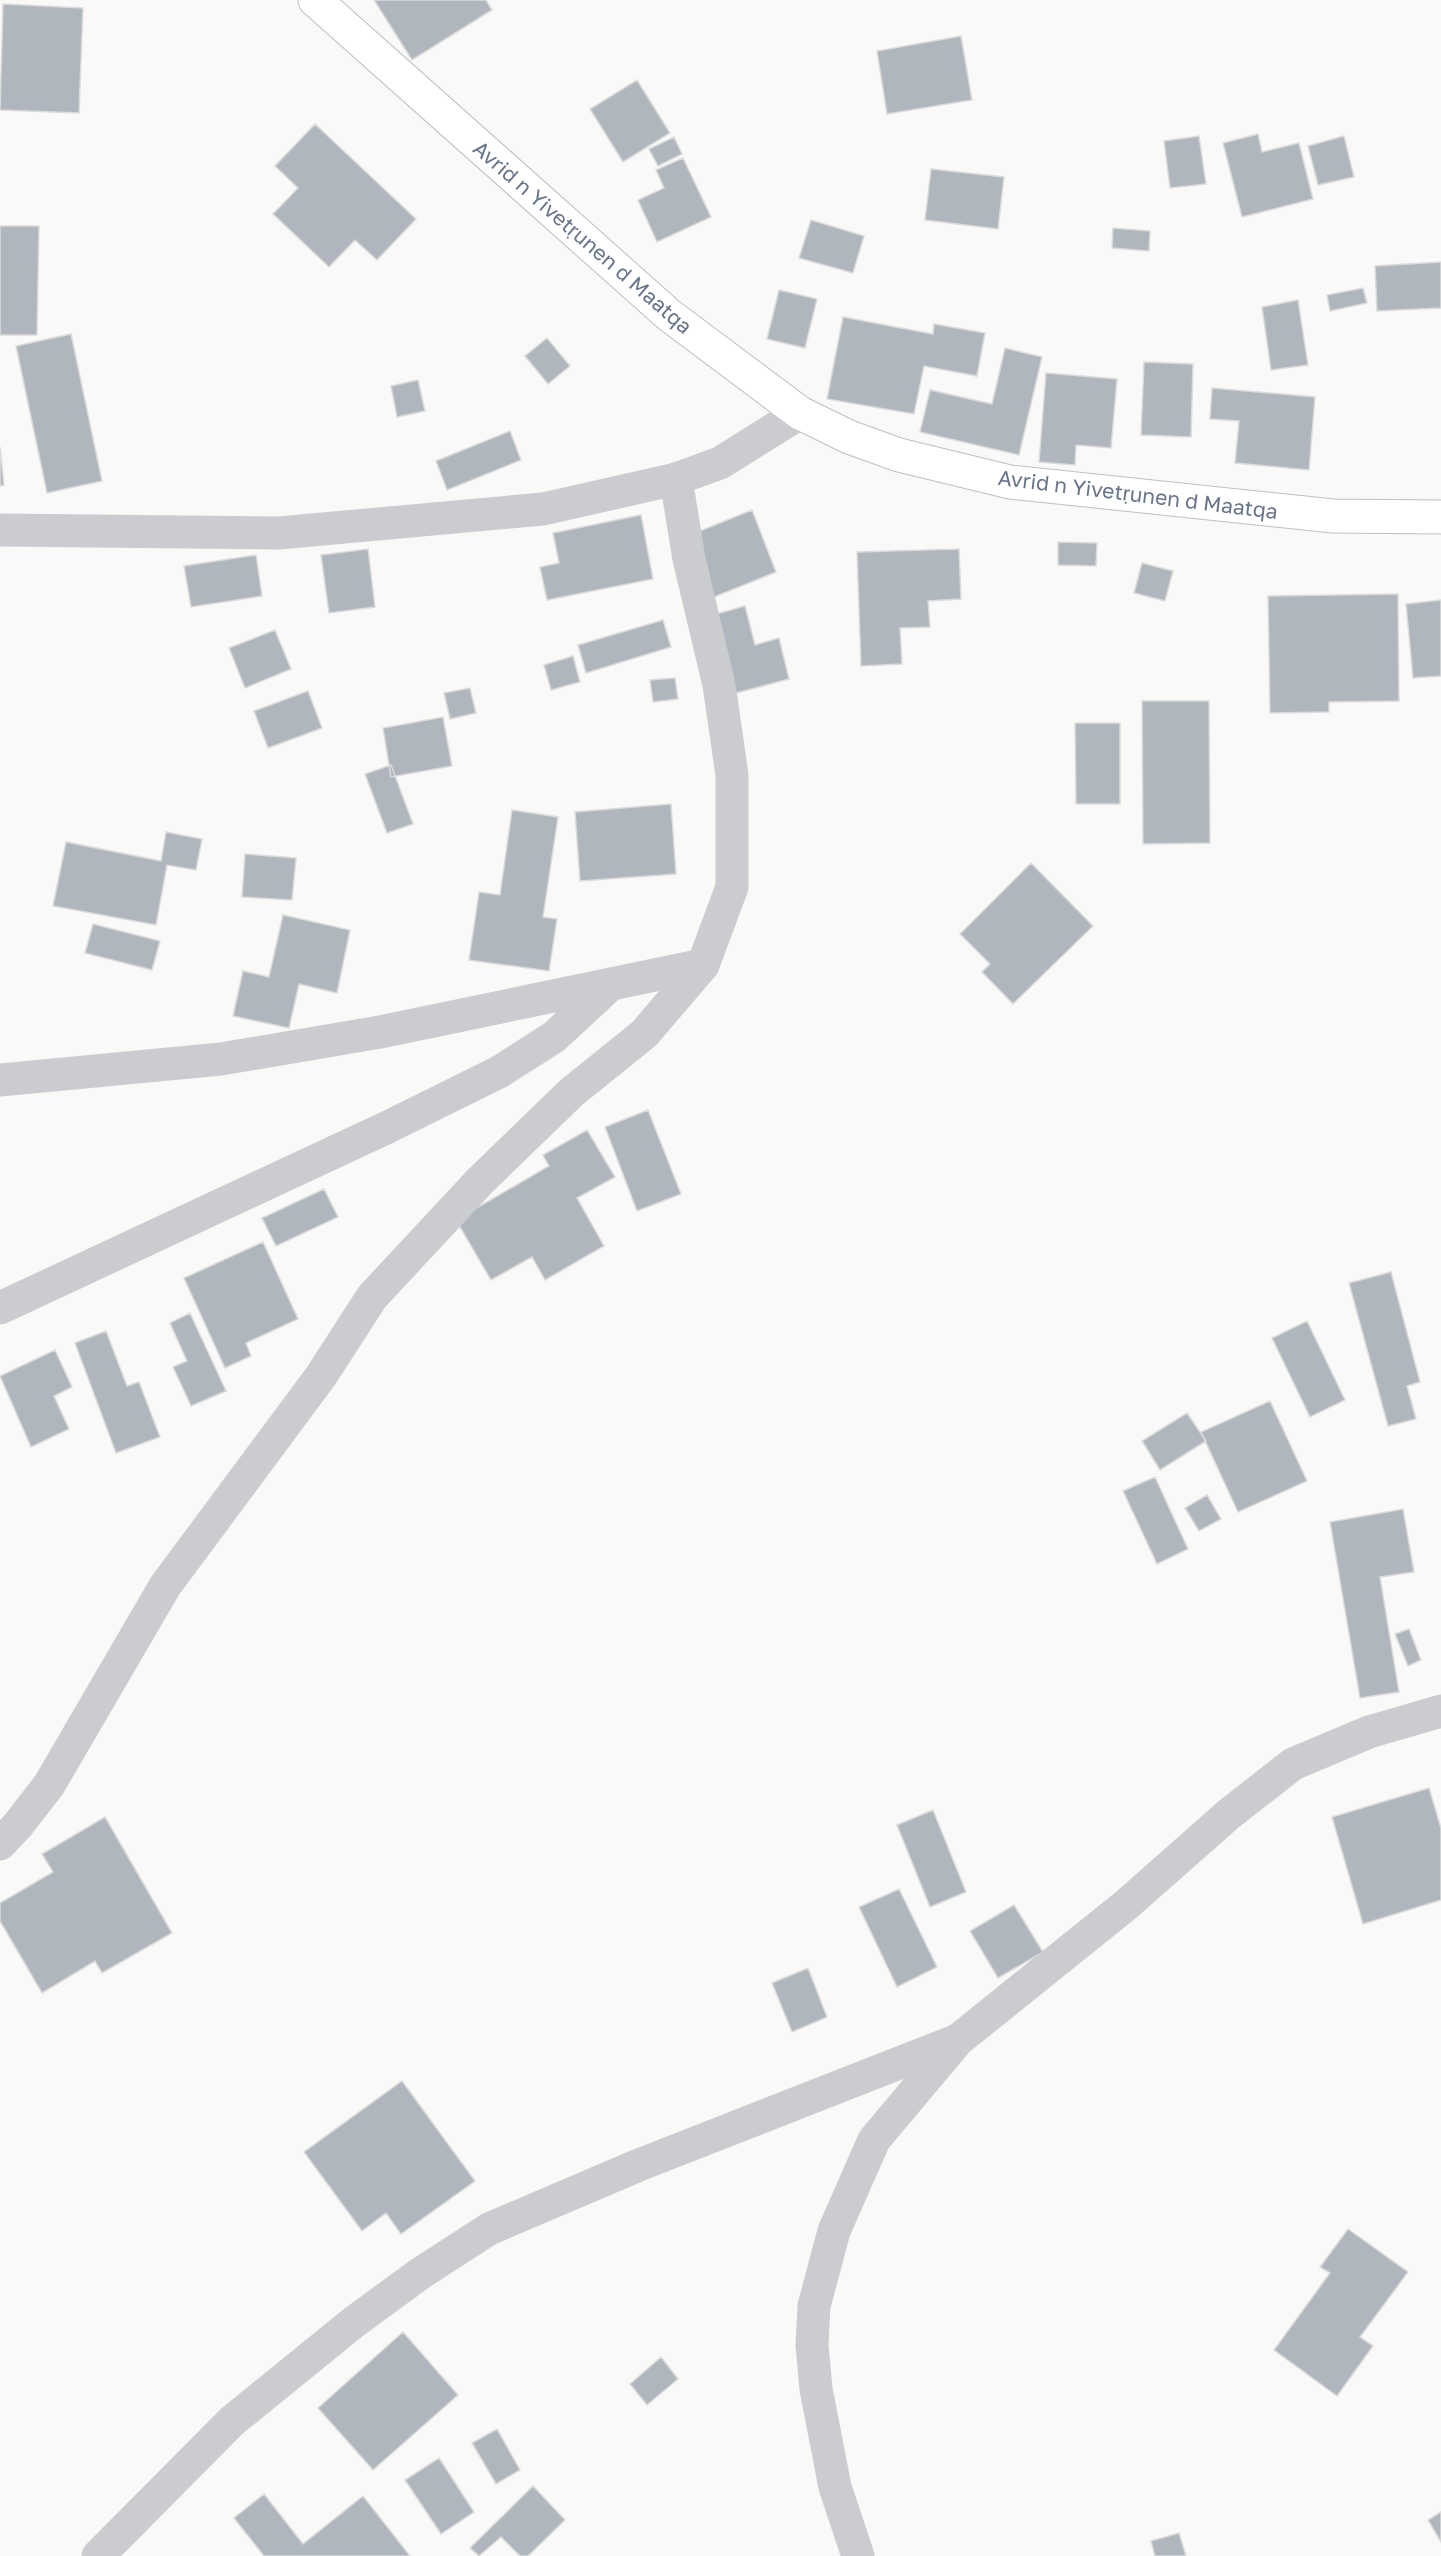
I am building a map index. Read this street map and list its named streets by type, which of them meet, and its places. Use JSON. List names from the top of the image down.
{
  "streets": {
    "main road": ["Avrid n Yivetṛunen d Maatqa"]
  }
}
